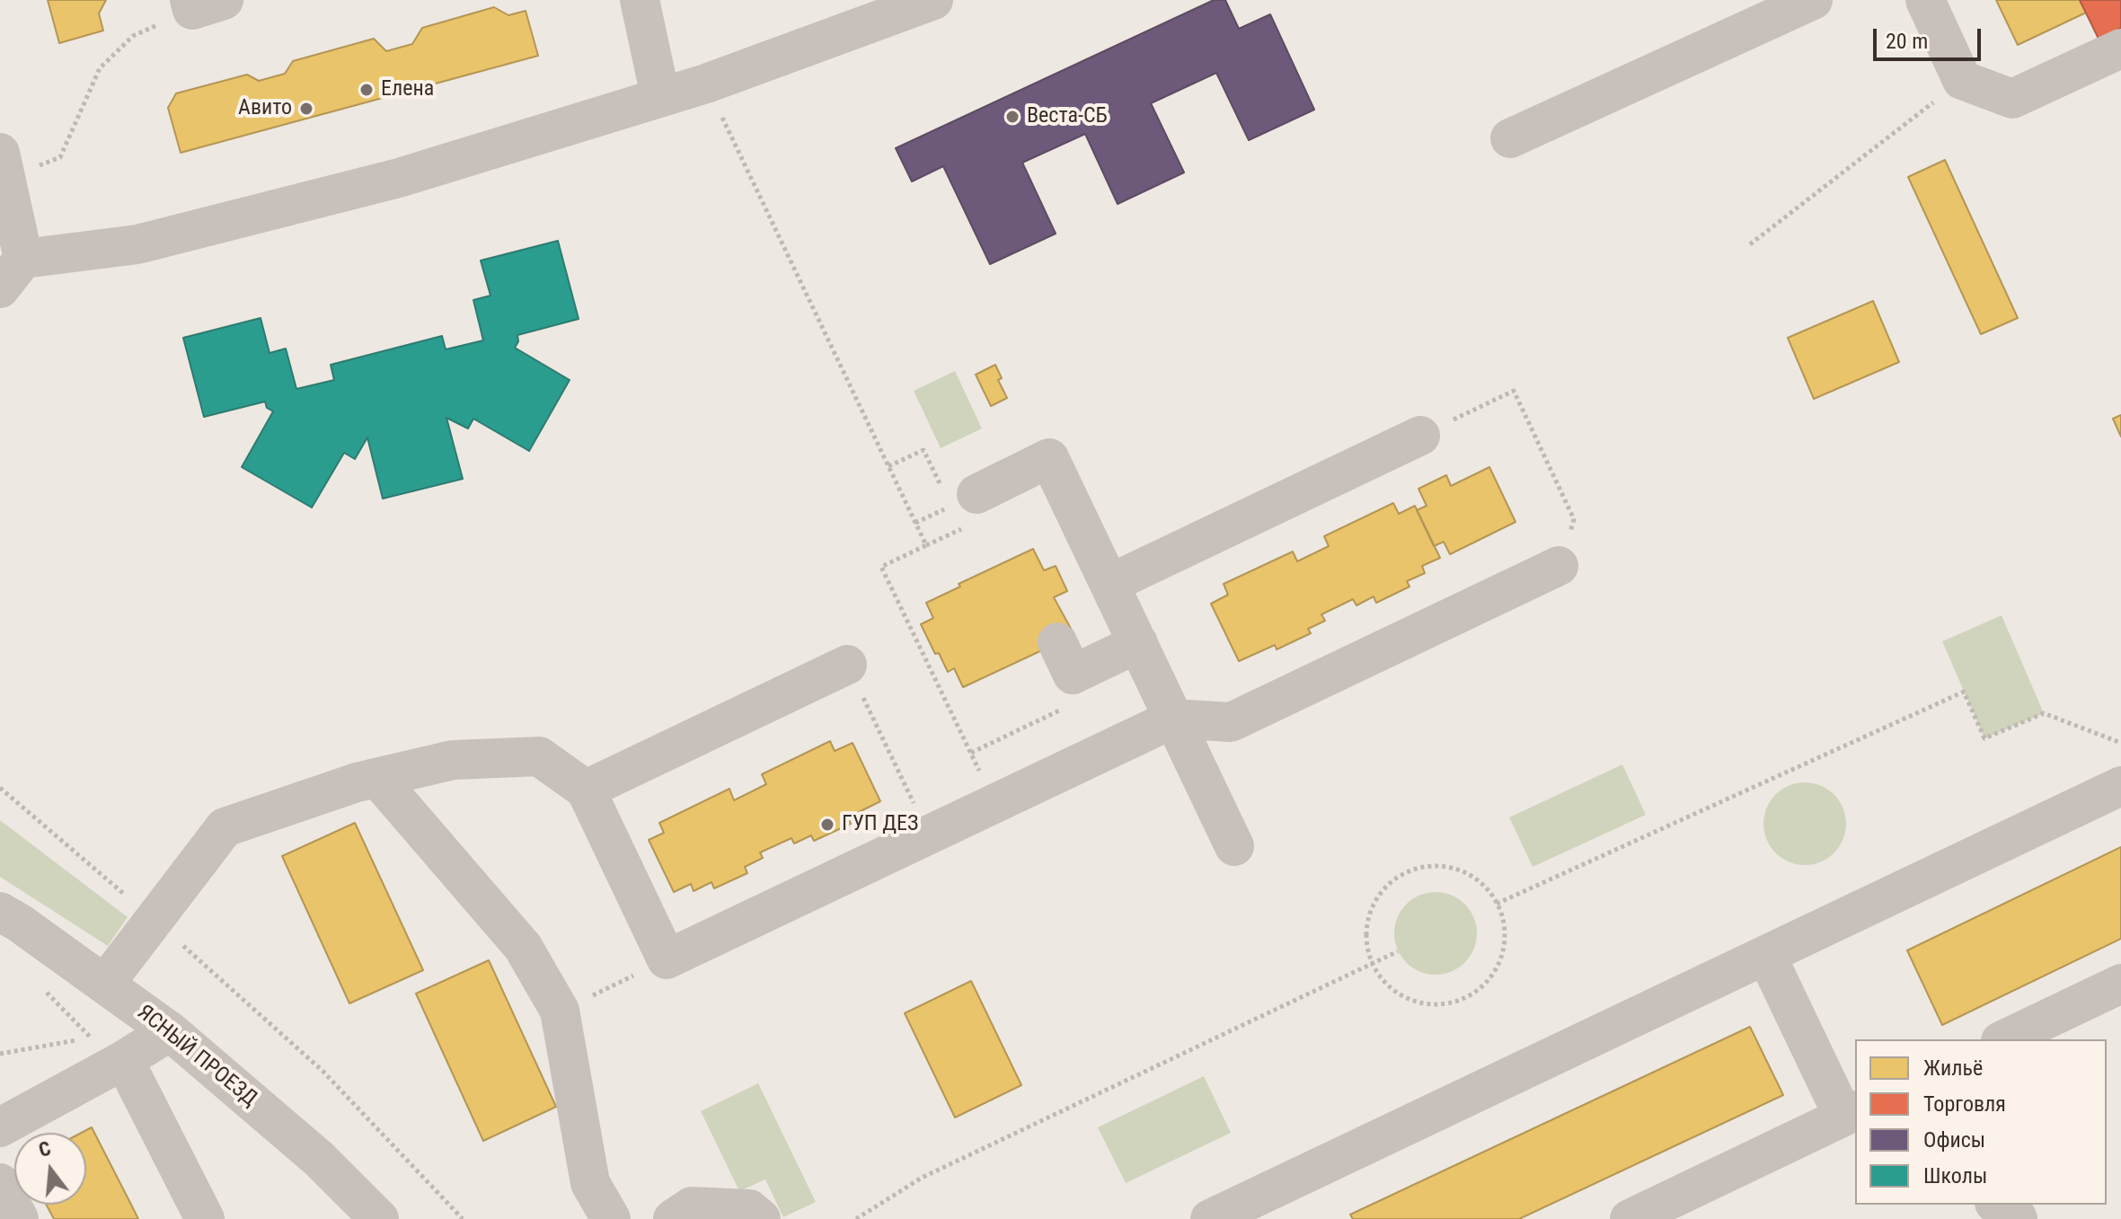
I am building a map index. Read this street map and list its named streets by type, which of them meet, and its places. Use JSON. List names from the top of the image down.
{
  "streets": {
    "street": ["ЯСНЫЙ ПРОЕЗД"]
  },
  "places": [
    "Елена",
    "Авито",
    "Веста-СБ",
    "ГУП ДЕЗ"
  ],
  "legend": [
    "Жильё",
    "Торговля",
    "Офисы",
    "Школы"
  ],
  "scale_bar": "20 m",
  "north": "top"
}
